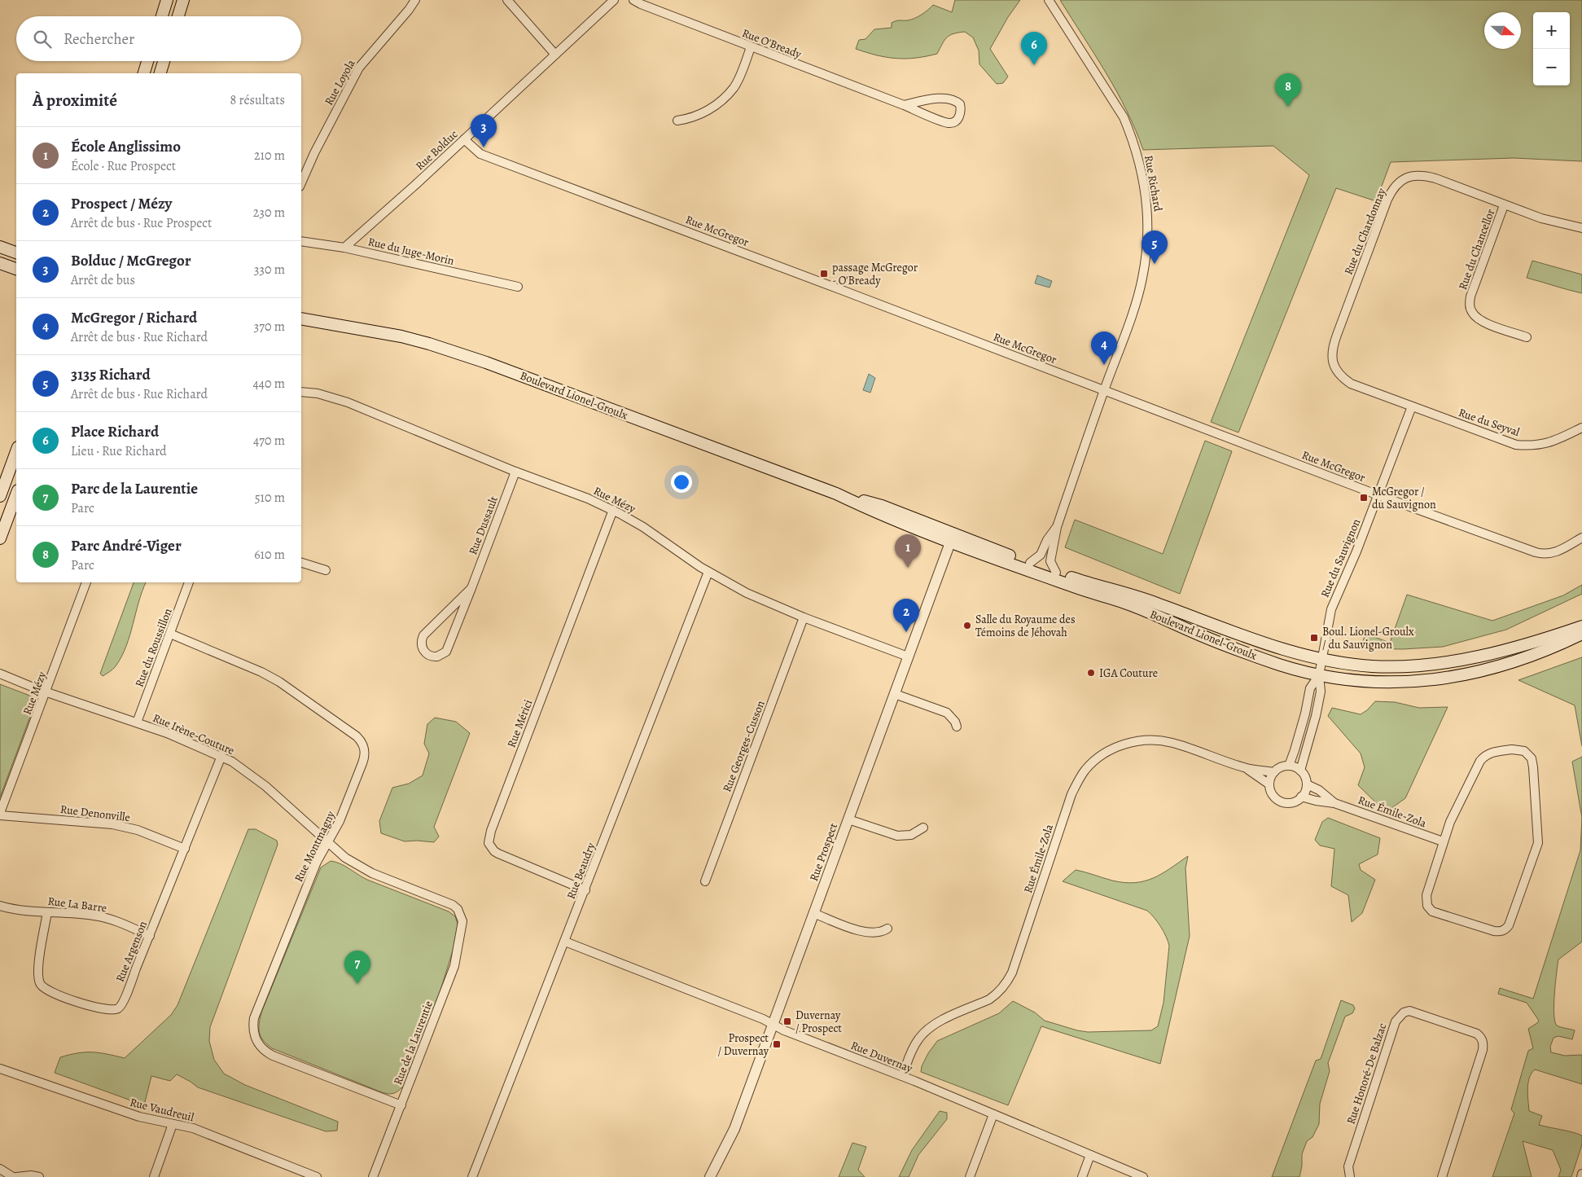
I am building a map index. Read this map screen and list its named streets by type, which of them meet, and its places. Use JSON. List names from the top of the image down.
{
  "streets": {
    "main road": ["Boulevard Lionel-Groulx"],
    "street": [
      "Rue O'Bready",
      "Rue Loyola",
      "Rue Bolduc",
      "Rue Richard",
      "Rue McGregor",
      "Rue du Chardonnay",
      "Rue du Chancellor",
      "Rue du Juge-Morin",
      "Rue du Seyval",
      "Rue Mézy",
      "Rue Dussault",
      "Rue du Sauvignon",
      "Rue du Roussillon",
      "Rue Mérici",
      "Rue Irène-Couture",
      "Rue Georges-Cusson",
      "Rue Émile-Zola",
      "Rue Denonville",
      "Rue Montmagny",
      "Rue Prospect",
      "Rue Beaudry",
      "Rue La Barre",
      "Rue Argenson",
      "Rue de la Laurentie",
      "Rue Duvernay",
      "Rue Honoré-De Balzac",
      "Rue Vaudreuil"
    ]
  },
  "crossings": [
    ["Rue Bolduc", "Rue McGregor"],
    ["Rue Bolduc", "Rue du Juge-Morin"],
    ["Rue Richard", "Rue McGregor"],
    ["Rue Richard", "Boulevard Lionel-Groulx"],
    ["Rue McGregor", "Rue du Sauvignon"],
    ["Rue du Chardonnay", "Rue du Chancellor"],
    ["Rue du Chardonnay", "Rue du Seyval"],
    ["Rue du Chardonnay", "Rue du Sauvignon"],
    ["Boulevard Lionel-Groulx", "Rue du Sauvignon"],
    ["Boulevard Lionel-Groulx", "Rue Prospect"],
    ["Rue du Seyval", "Rue du Sauvignon"],
    ["Rue Mézy", "Rue Dussault"],
    ["Rue Mézy", "Rue Mérici"],
    ["Rue Mézy", "Rue Irène-Couture"],
    ["Rue Mézy", "Rue Georges-Cusson"],
    ["Rue Mézy", "Rue Denonville"],
    ["Rue Mézy", "Rue Prospect"],
    ["Rue Mézy", "Rue Beaudry"],
    ["Rue du Roussillon", "Rue Irène-Couture"],
    ["Rue du Roussillon", "Rue Montmagny"],
    ["Rue Mérici", "Rue Beaudry"],
    ["Rue Irène-Couture", "Rue Montmagny"],
    ["Rue Irène-Couture", "Rue Argenson"],
    ["Rue Irène-Couture", "Rue de la Laurentie"],
    ["Rue Émile-Zola", "Rue Duvernay"],
    ["Rue Denonville", "Rue Argenson"],
    ["Rue Montmagny", "Rue de la Laurentie"],
    ["Rue Prospect", "Rue Duvernay"],
    ["Rue Beaudry", "Rue Duvernay"],
    ["Rue La Barre", "Rue Argenson"]
  ],
  "places": {
    "transit": [
      "passage McGregor - O'Bready",
      "McGregor / du Sauvignon",
      "Boul. Lionel-Groulx / du Sauvignon",
      "Duvernay / Prospect",
      "Prospect / Duvernay"
    ],
    "other": ["Salle du Royaume des Témoins de Jéhovah", "IGA Couture"]
  },
  "north": "right",
  "page": {
    "map_buttons": ["+", "−"],
    "search": "Rechercher",
    "pins": [
      "6",
      "8",
      "3",
      "5",
      "4",
      "1",
      "2",
      "7"
    ],
    "heading": ["À proximité", "8 résultats"],
    "list": [
      {
        "mark": "1",
        "name": "École Anglissimo",
        "note": "École · Rue Prospect",
        "value": "210 m"
      },
      {
        "mark": "2",
        "name": "Prospect / Mézy",
        "note": "Arrêt de bus · Rue Prospect",
        "value": "230 m"
      },
      {
        "mark": "3",
        "name": "Bolduc / McGregor",
        "note": "Arrêt de bus",
        "value": "330 m"
      },
      {
        "mark": "4",
        "name": "McGregor / Richard",
        "note": "Arrêt de bus · Rue Richard",
        "value": "370 m"
      },
      {
        "mark": "5",
        "name": "3135 Richard",
        "note": "Arrêt de bus · Rue Richard",
        "value": "440 m"
      },
      {
        "mark": "6",
        "name": "Place Richard",
        "note": "Lieu · Rue Richard",
        "value": "470 m"
      },
      {
        "mark": "7",
        "name": "Parc de la Laurentie",
        "note": "Parc",
        "value": "510 m"
      },
      {
        "mark": "8",
        "name": "Parc André-Viger",
        "note": "Parc",
        "value": "610 m"
      }
    ]
  }
}
